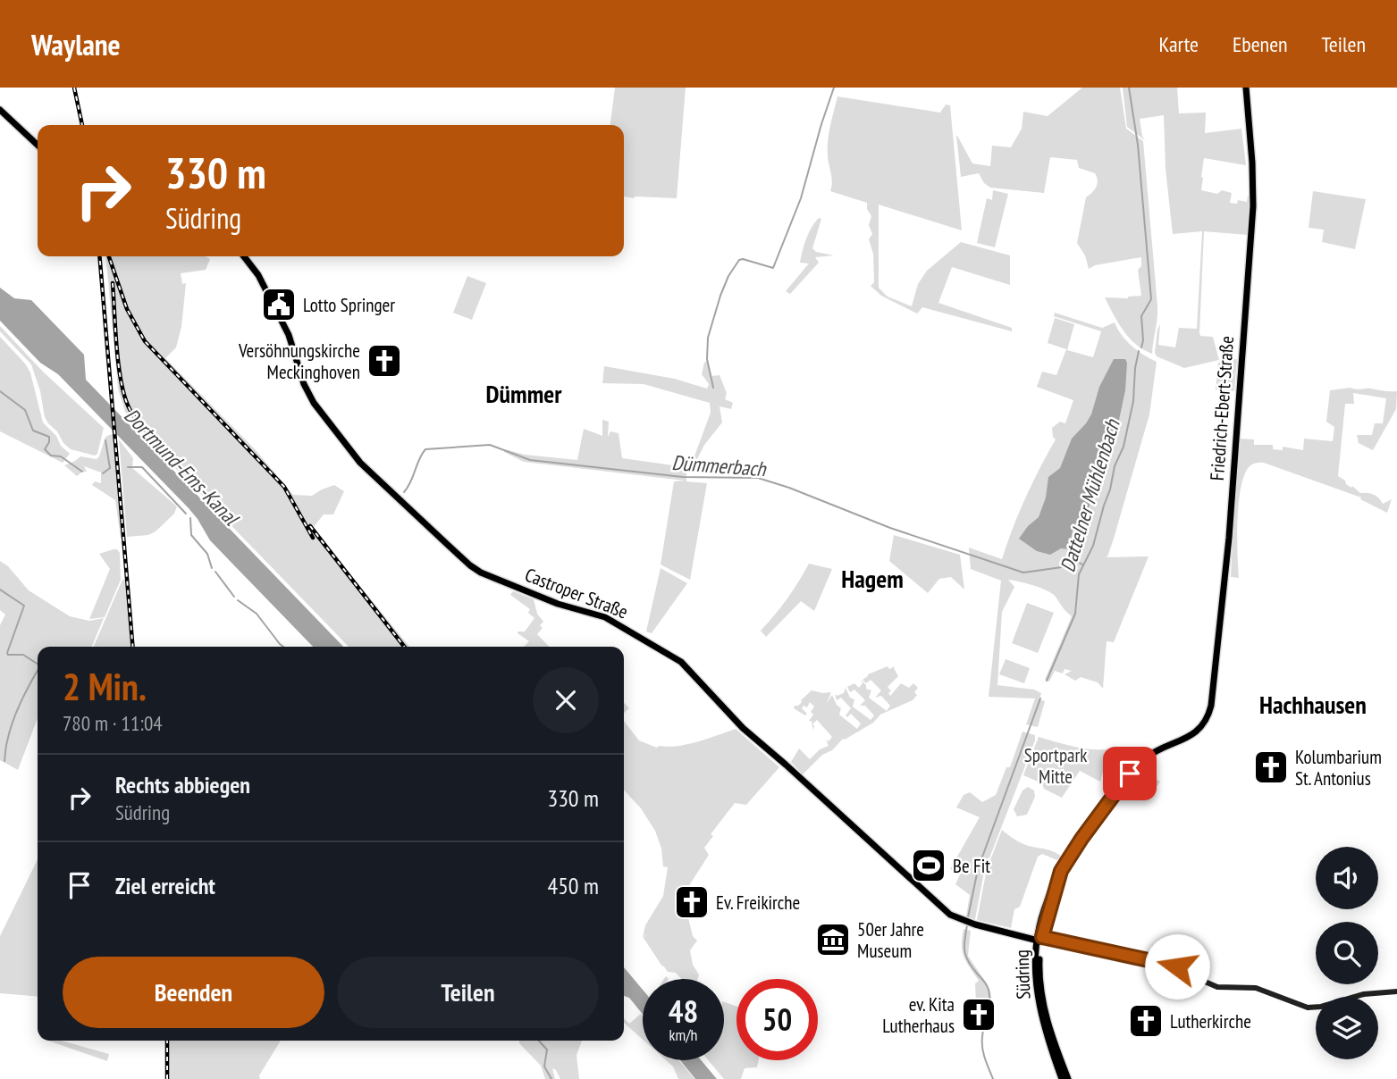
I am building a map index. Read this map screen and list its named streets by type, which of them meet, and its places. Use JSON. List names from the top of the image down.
{
  "streets": {
    "main road": ["Friedrich-Ebert-Straße", "Castroper Straße", "Südring"]
  },
  "crossings": [
    ["Friedrich-Ebert-Straße", "Südring"],
    ["Castroper Straße", "Südring"]
  ],
  "districts": ["Dümmer", "Hagem", "Hachhausen"],
  "water": ["Dümmerbach", "Dortmund-Ems-Kanal", "Dattelner Mühlenbach"],
  "parks": ["Sportpark Mitte"],
  "places": {
    "public building": ["Lotto Springer"],
    "church": [
      "Versöhnungskirche Meckinghoven",
      "Kolumbarium St. Antonius",
      "Ev. Freikirche",
      "ev. Kita Lutherhaus",
      "Lutherkirche"
    ],
    "sports": ["Be Fit"],
    "museum": ["50er Jahre Museum"]
  },
  "page": {
    "header": "Waylane",
    "nav": ["Karte", "Ebenen", "Teilen"],
    "turn": ["330 m", "Südring"],
    "heading": ["2 Min.", "780 m · 11:04"],
    "list": [
      {
        "name": "Rechts abbiegen",
        "note": "Südring",
        "value": "330 m"
      },
      {
        "name": "Ziel erreicht",
        "value": "450 m"
      }
    ],
    "buttons": ["Beenden", "Teilen"],
    "speed": "48 km/h",
    "limit": "50"
  }
}
